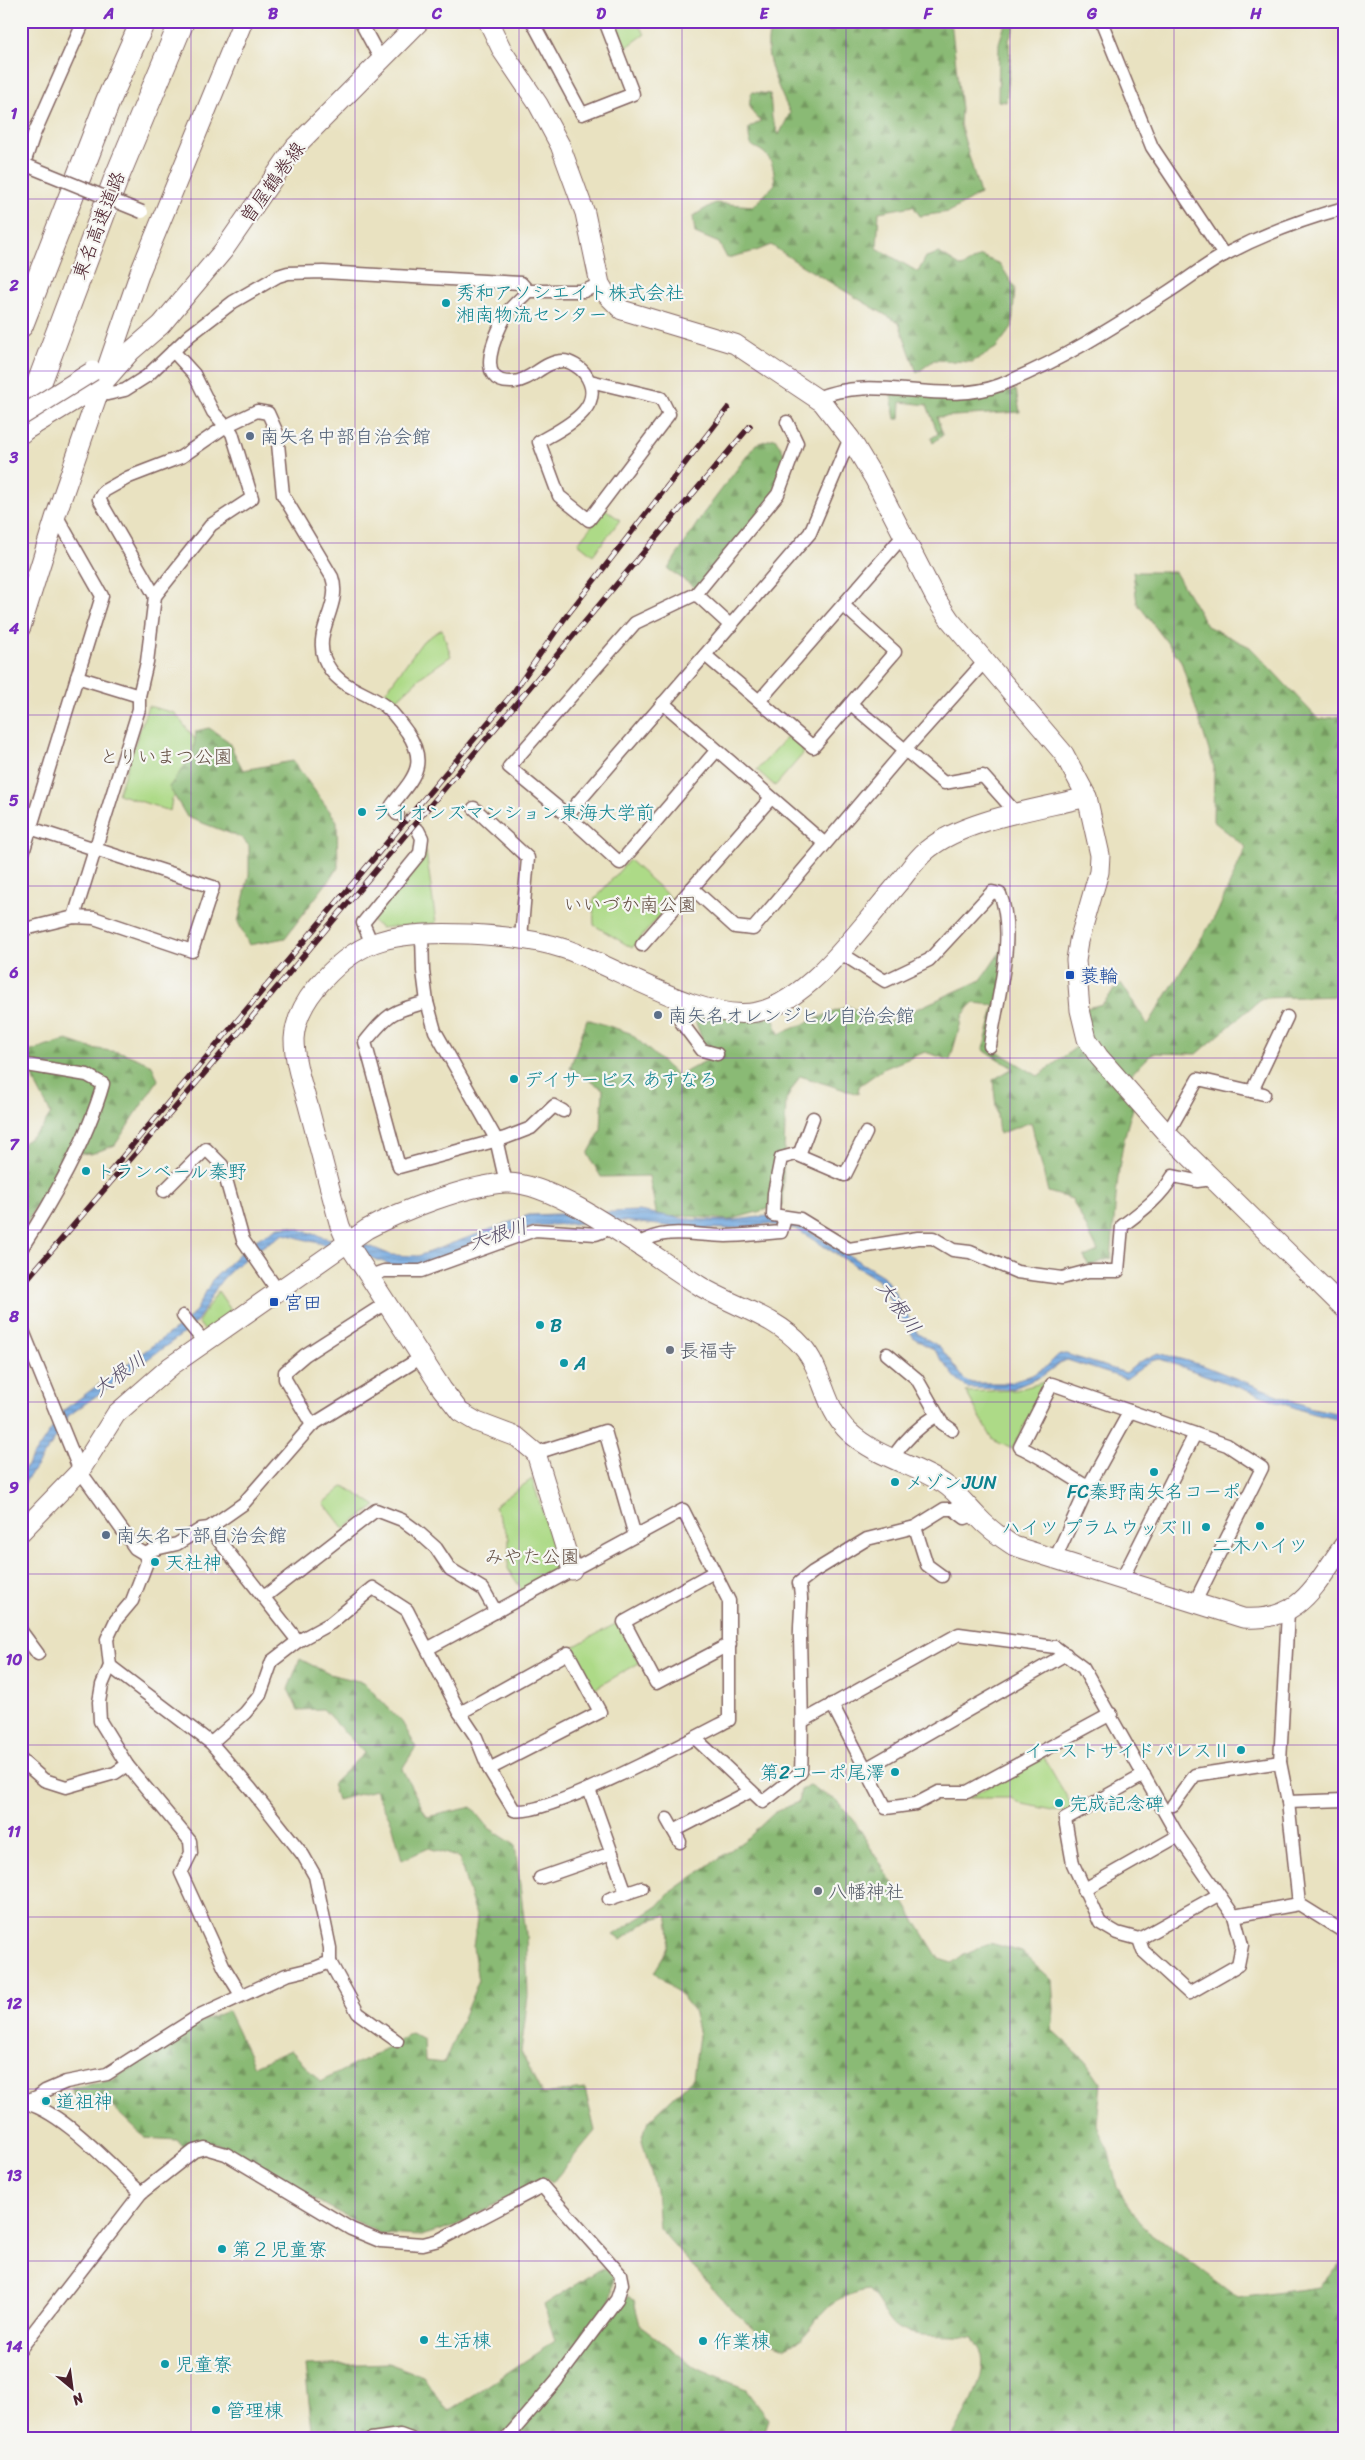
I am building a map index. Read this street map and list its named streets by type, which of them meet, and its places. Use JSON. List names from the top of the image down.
{
  "streets": {
    "highway": ["東名高速道路"],
    "street": ["曽屋鶴巻線"]
  },
  "crossings": [
    ["曽屋鶴巻線", "東名高速道路"]
  ],
  "water": ["大根川"],
  "parks": ["とりいまつ公園", "いいづか南公園", "みやた公園"],
  "places": {
    "other": [
      "秀和アソシエイト株式会社 湘南物流センター",
      "南矢名中部自治会館",
      "ライオンズマンション東海大学前",
      "南矢名オレンジヒル自治会館",
      "デイサービス あすなろ",
      "トランベール秦野",
      "B",
      "長福寺",
      "A",
      "FC秦野南矢名コーポ",
      "メゾンJUN",
      "二木ハイツ",
      "ハイツ プラムウッズⅡ",
      "南矢名下部自治会館",
      "天社神",
      "イーストサイドパレスⅡ",
      "第2コーポ尾澤",
      "完成記念碑",
      "八幡神社",
      "道祖神",
      "第２児童寮",
      "生活棟",
      "作業棟",
      "児童寮",
      "管理棟"
    ],
    "transit": ["蓑輪", "宮田"]
  },
  "north": "bottom right",
  "grid": {
    "columns": [
      "A",
      "B",
      "C",
      "D",
      "E",
      "F",
      "G",
      "H"
    ],
    "rows": [
      "1",
      "2",
      "3",
      "4",
      "5",
      "6",
      "7",
      "8",
      "9",
      "10",
      "11",
      "12",
      "13",
      "14"
    ]
  }
}
